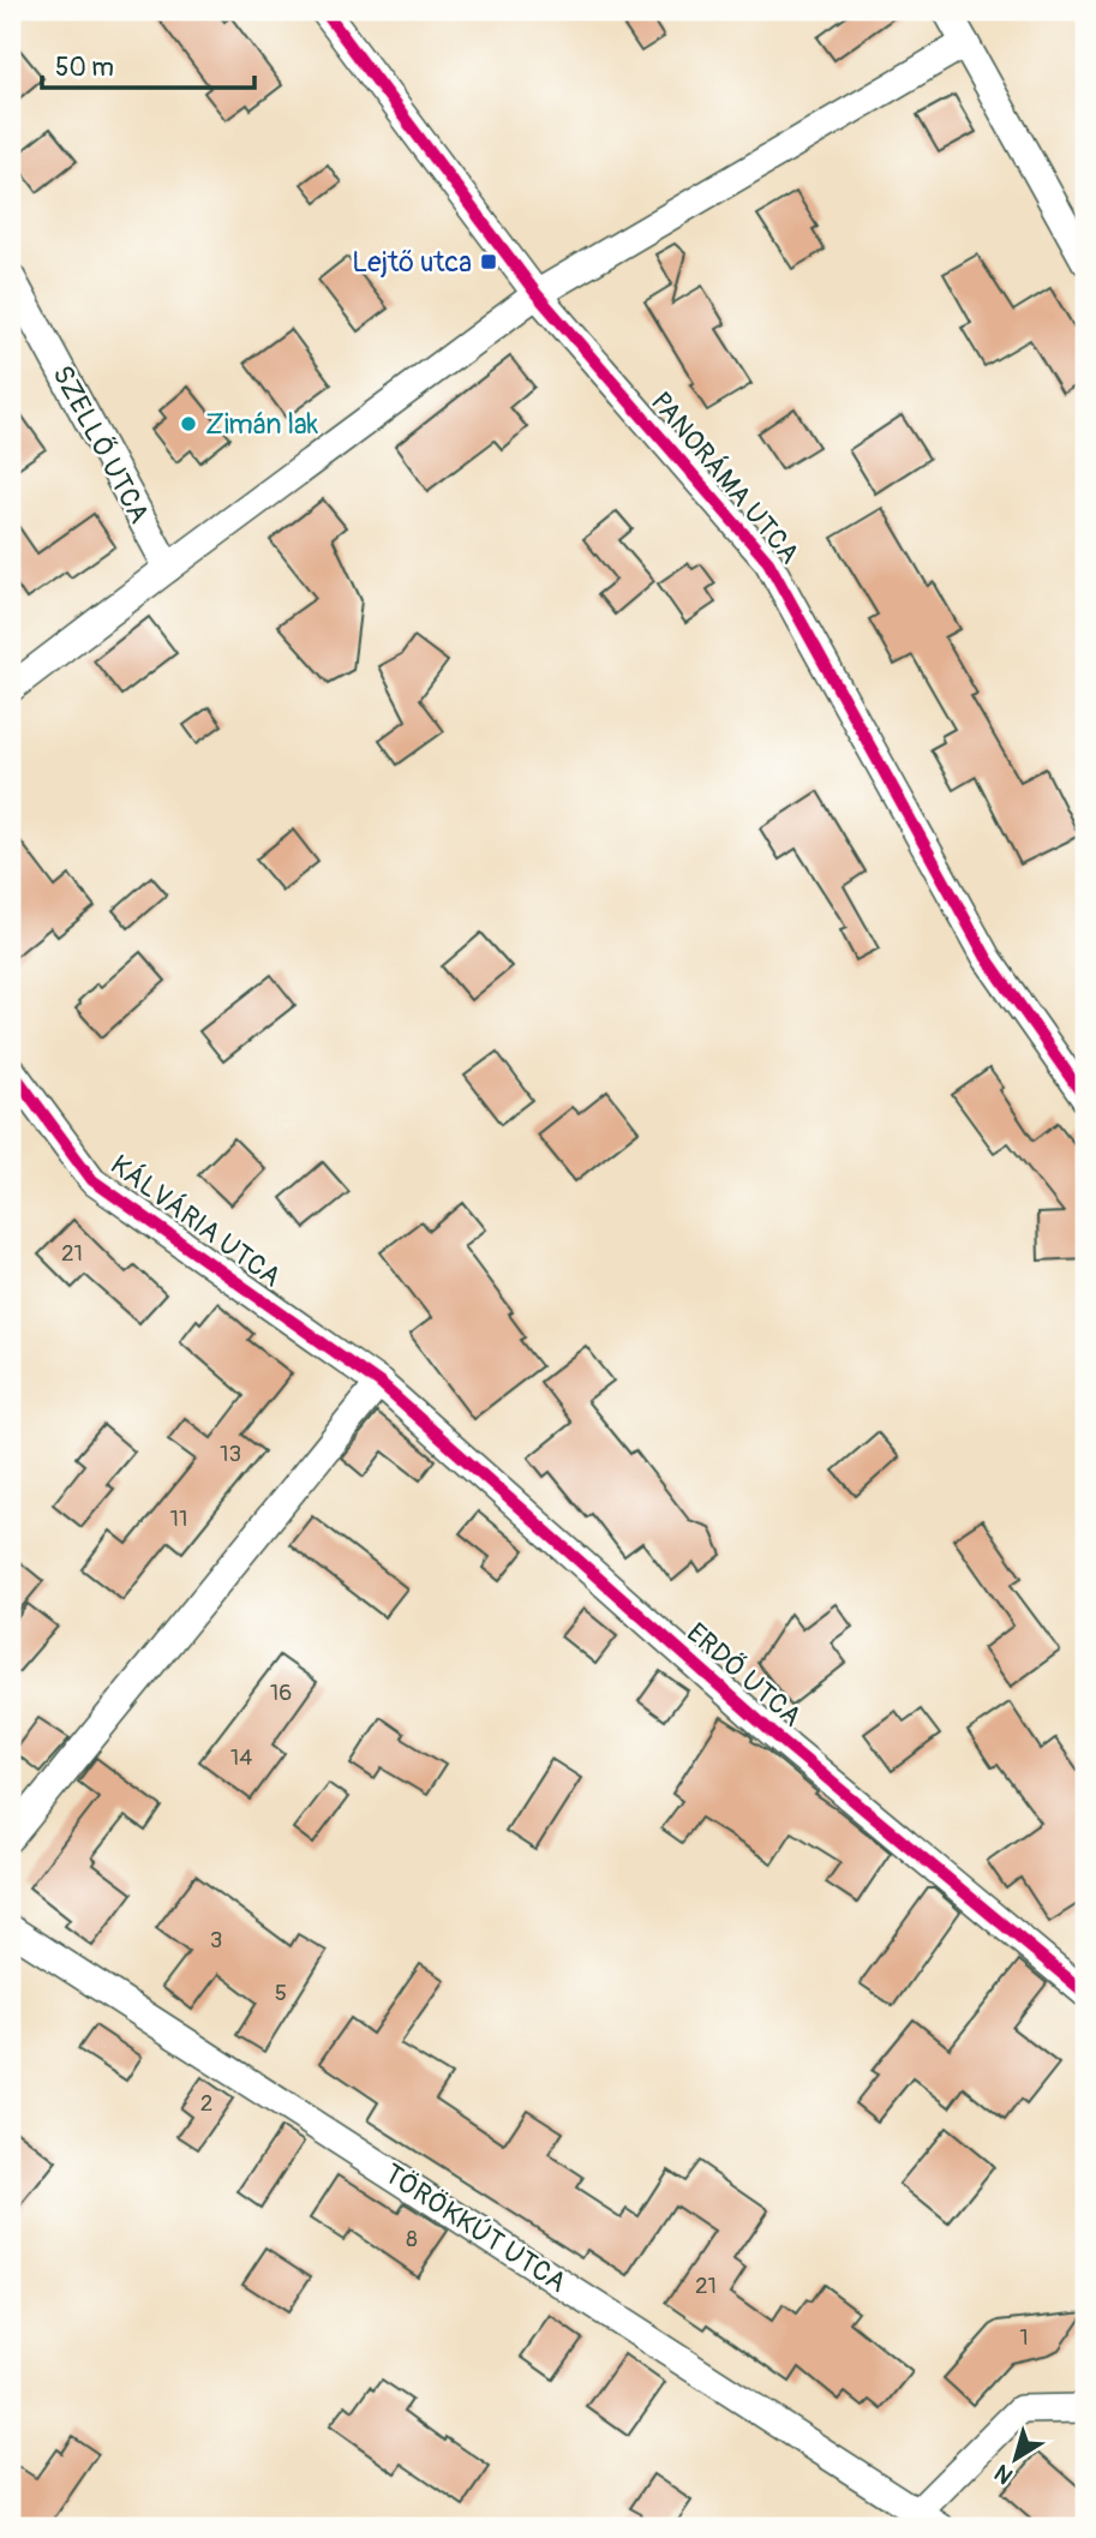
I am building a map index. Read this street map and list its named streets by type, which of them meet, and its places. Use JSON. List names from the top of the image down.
{
  "streets": {
    "street": [
      "SZELLŐ UTCA",
      "PANORÁMA UTCA",
      "KÁLVÁRIA UTCA",
      "ERDŐ UTCA",
      "TÖRÖKKÚT UTCA"
    ]
  },
  "crossings": [
    ["KÁLVÁRIA UTCA", "ERDŐ UTCA"]
  ],
  "places": {
    "transit": ["Lejtő utca"],
    "other": ["Zimán lak"]
  },
  "house_numbers": [
    "21",
    "13",
    "11",
    "16",
    "14",
    "3",
    "5",
    "2",
    "8",
    "21",
    "1"
  ],
  "scale_bar": "50 m",
  "north": "bottom left"
}
